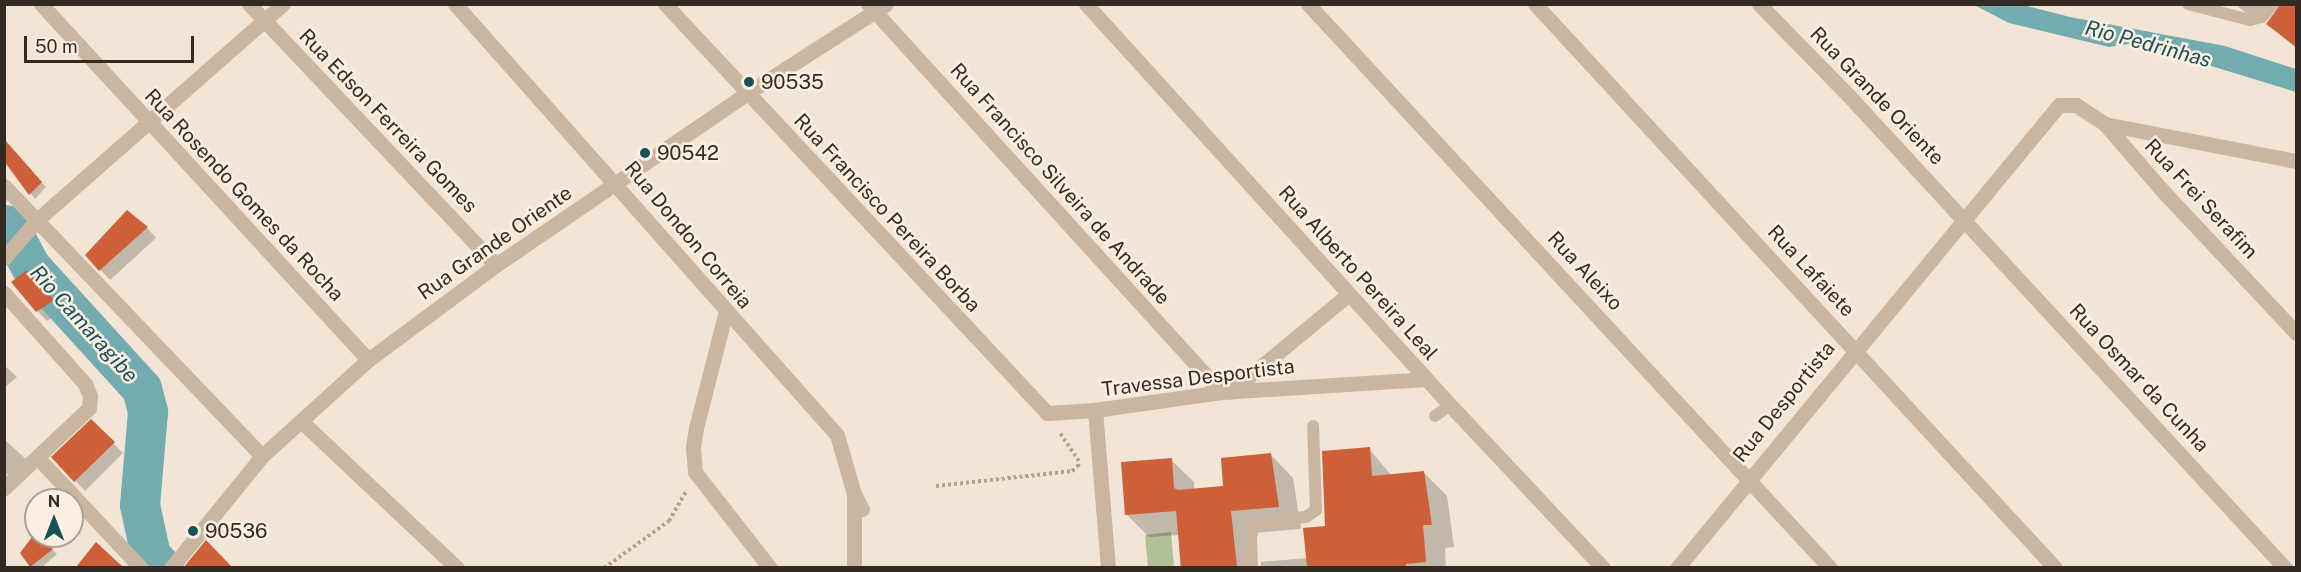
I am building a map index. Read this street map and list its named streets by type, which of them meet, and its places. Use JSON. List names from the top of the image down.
{
  "streets": {
    "street": [
      "Rua Grande Oriente",
      "Rua Edson Ferreira Gomes",
      "Rua Francisco Silveira de Andrade",
      "Rua Rosendo Gomes da Rocha",
      "Rua Frei Serafim",
      "Rua Francisco Pereira Borba",
      "Rua Dondon Correia",
      "Rua Aleixo",
      "Rua Lafaiete",
      "Rua Alberto Pereira Leal",
      "Travessa Desportista",
      "Rua Osmar da Cunha",
      "Rua Desportista"
    ]
  },
  "crossings": [
    ["Rua Grande Oriente", "Rua Edson Ferreira Gomes"],
    ["Rua Grande Oriente", "Rua Francisco Silveira de Andrade"],
    ["Rua Grande Oriente", "Rua Rosendo Gomes da Rocha"],
    ["Rua Grande Oriente", "Rua Francisco Pereira Borba"],
    ["Rua Grande Oriente", "Rua Dondon Correia"],
    ["Rua Grande Oriente", "Rua Osmar da Cunha"],
    ["Rua Grande Oriente", "Rua Desportista"],
    ["Rua Francisco Silveira de Andrade", "Travessa Desportista"],
    ["Rua Frei Serafim", "Rua Desportista"],
    ["Rua Aleixo", "Rua Desportista"],
    ["Rua Lafaiete", "Rua Desportista"],
    ["Rua Alberto Pereira Leal", "Travessa Desportista"],
    ["Rua Osmar da Cunha", "Rua Desportista"]
  ],
  "water": ["Rio Pedrinhas", "Rio Camaragibe"],
  "places": ["90535", "90542", "90536"],
  "scale_bar": "50 m",
  "north": "top"
}
